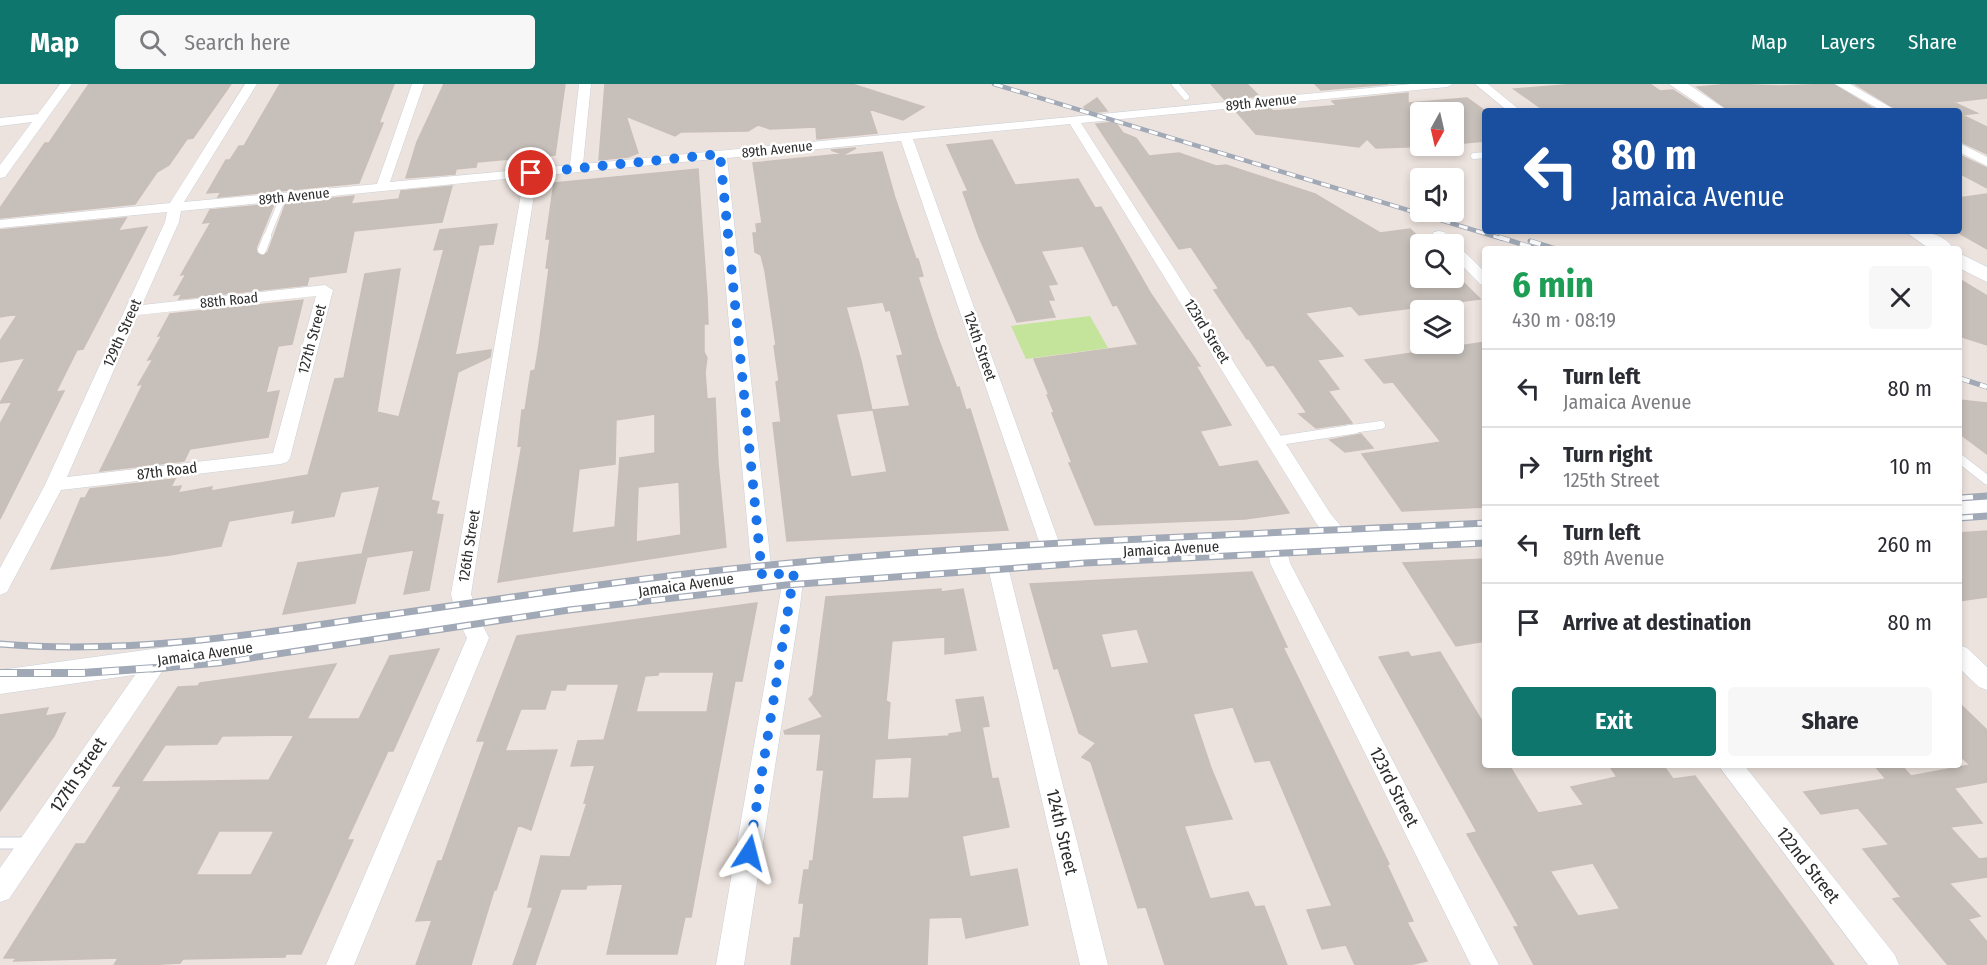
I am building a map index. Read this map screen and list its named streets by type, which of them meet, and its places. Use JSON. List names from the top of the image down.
{
  "streets": {
    "main road": ["Jamaica Avenue"],
    "street": [
      "89th Avenue",
      "88th Road",
      "123rd Street",
      "129th Street",
      "127th Street",
      "124th Street",
      "87th Road",
      "126th Street",
      "122nd Street"
    ]
  },
  "crossings": [
    ["89th Avenue", "123rd Street"],
    ["89th Avenue", "129th Street"],
    ["89th Avenue", "124th Street"],
    ["89th Avenue", "126th Street"],
    ["88th Road", "129th Street"],
    ["88th Road", "127th Street"],
    ["123rd Street", "Jamaica Avenue"],
    ["129th Street", "87th Road"],
    ["127th Street", "87th Road"],
    ["127th Street", "Jamaica Avenue"],
    ["124th Street", "Jamaica Avenue"],
    ["126th Street", "Jamaica Avenue"]
  ],
  "north": "bottom",
  "page": {
    "header": "Map",
    "search": "Search here",
    "nav": ["Map", "Layers", "Share"],
    "turn": ["80 m", "Jamaica Avenue"],
    "heading": ["6 min", "430 m · 08:19"],
    "list": [
      {
        "name": "Turn left",
        "note": "Jamaica Avenue",
        "value": "80 m"
      },
      {
        "name": "Turn right",
        "note": "125th Street",
        "value": "10 m"
      },
      {
        "name": "Turn left",
        "note": "89th Avenue",
        "value": "260 m"
      },
      {
        "name": "Arrive at destination",
        "value": "80 m"
      }
    ],
    "buttons": ["Exit", "Share"]
  }
}
